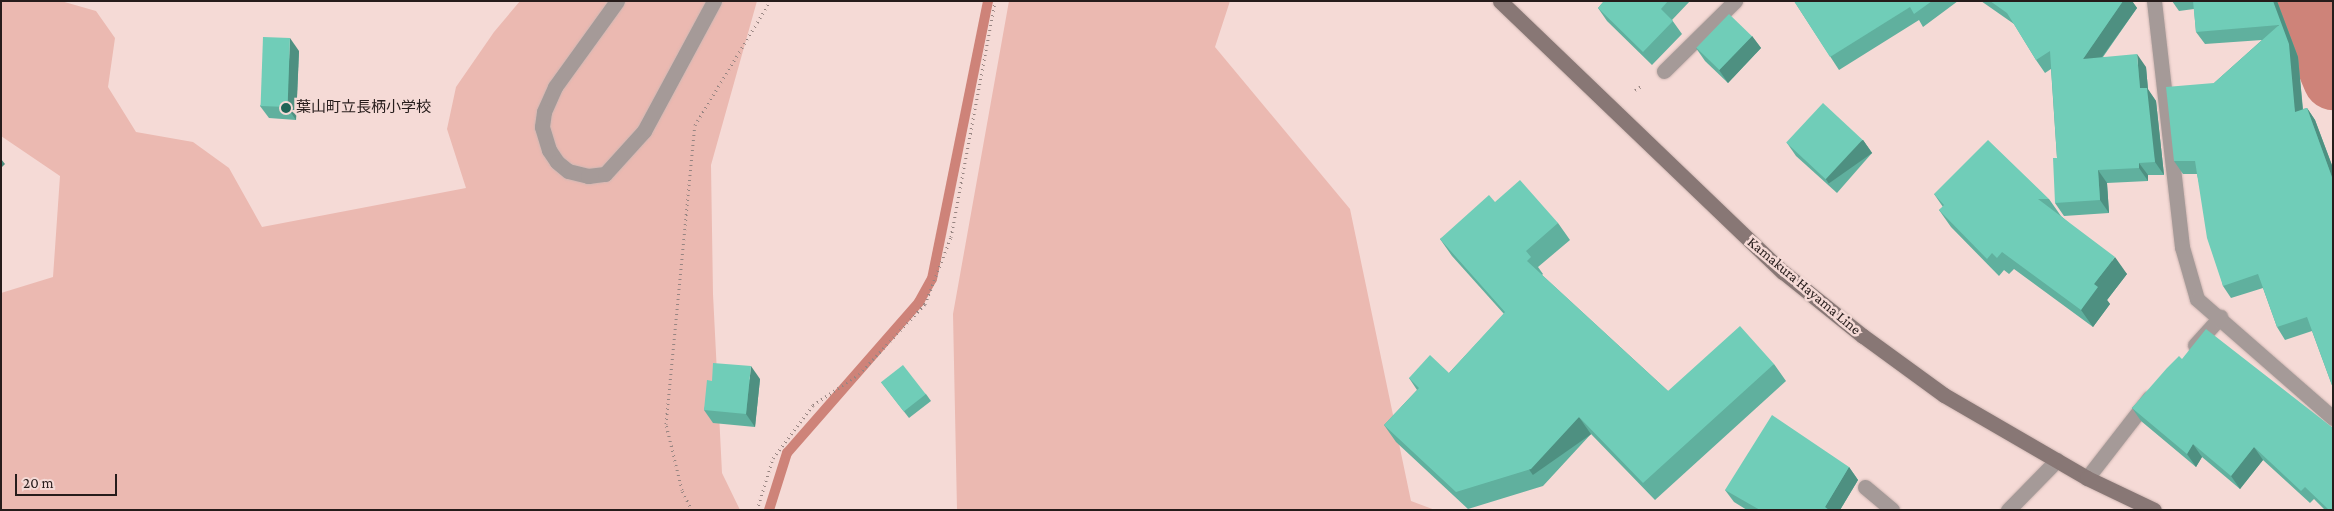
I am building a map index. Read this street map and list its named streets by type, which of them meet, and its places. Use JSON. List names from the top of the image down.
{
  "streets": {
    "main road": ["Kamakura Hayama Line"]
  },
  "places": ["葉山町立長柄小学校"],
  "scale_bar": "20 m"
}
